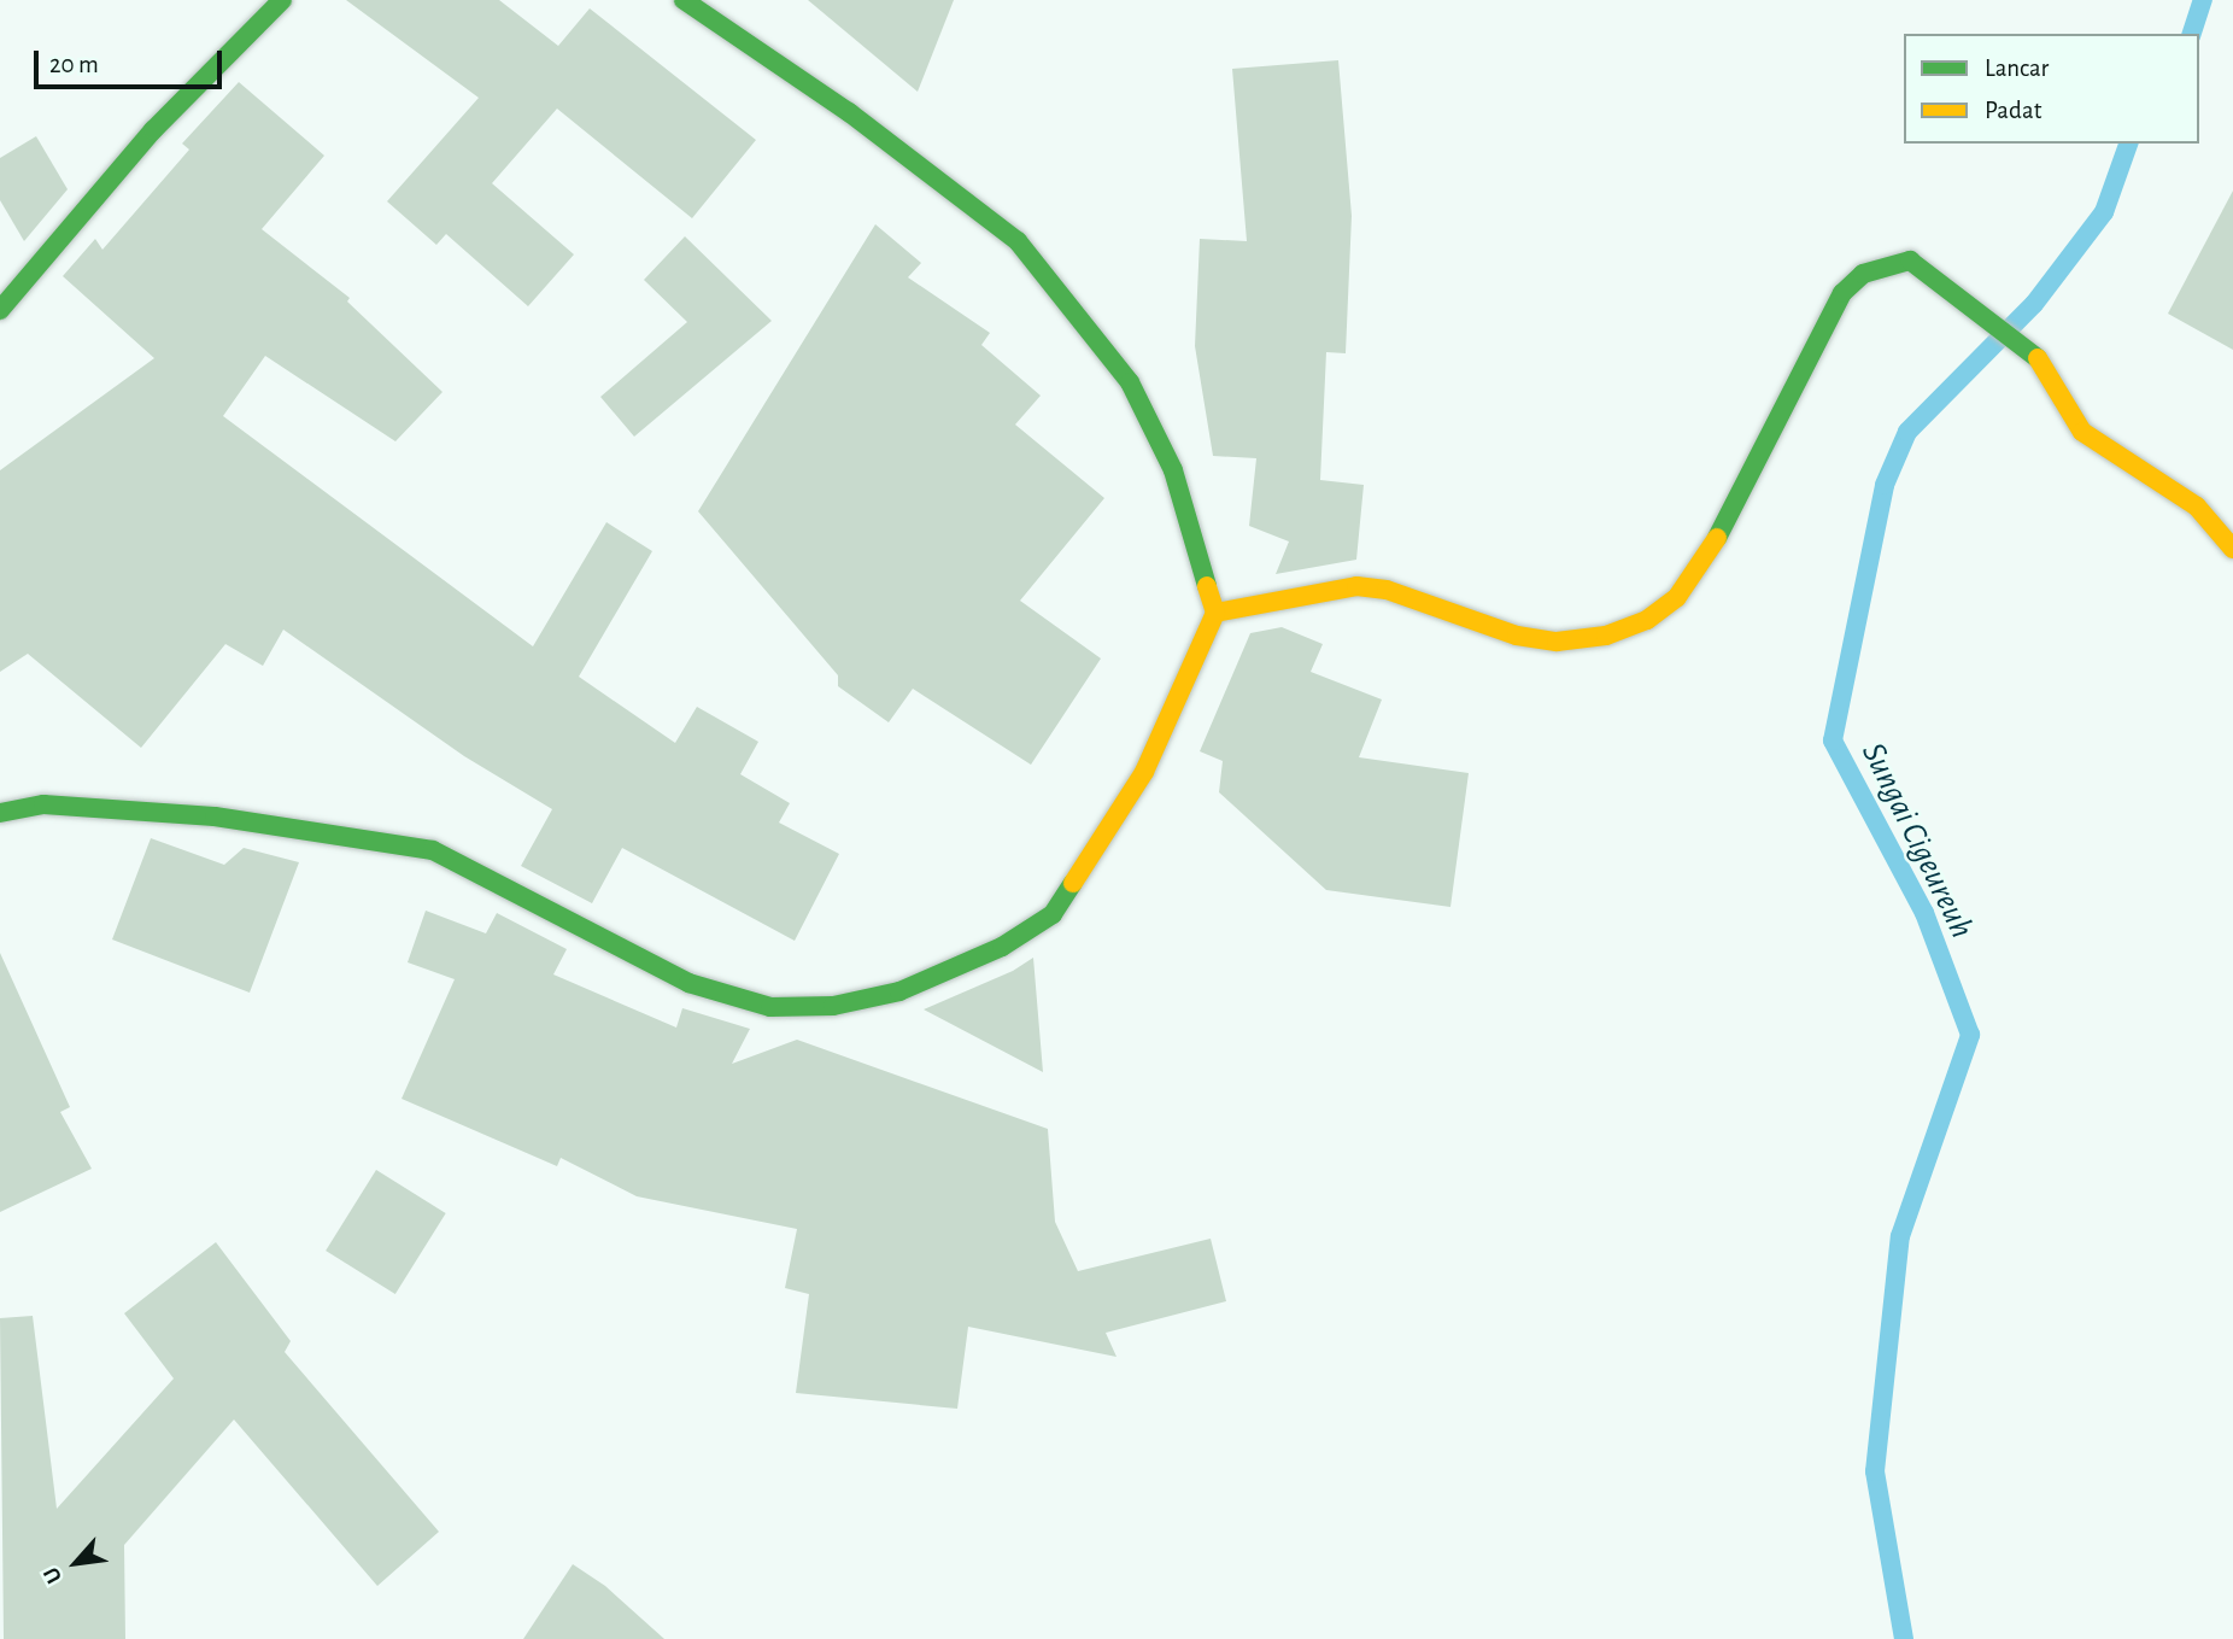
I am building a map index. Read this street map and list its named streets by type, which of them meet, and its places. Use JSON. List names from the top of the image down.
{
  "water": ["Sungai Cigeureuh"],
  "legend": ["Lancar", "Padat"],
  "scale_bar": "20 m",
  "north": "bottom left"
}
